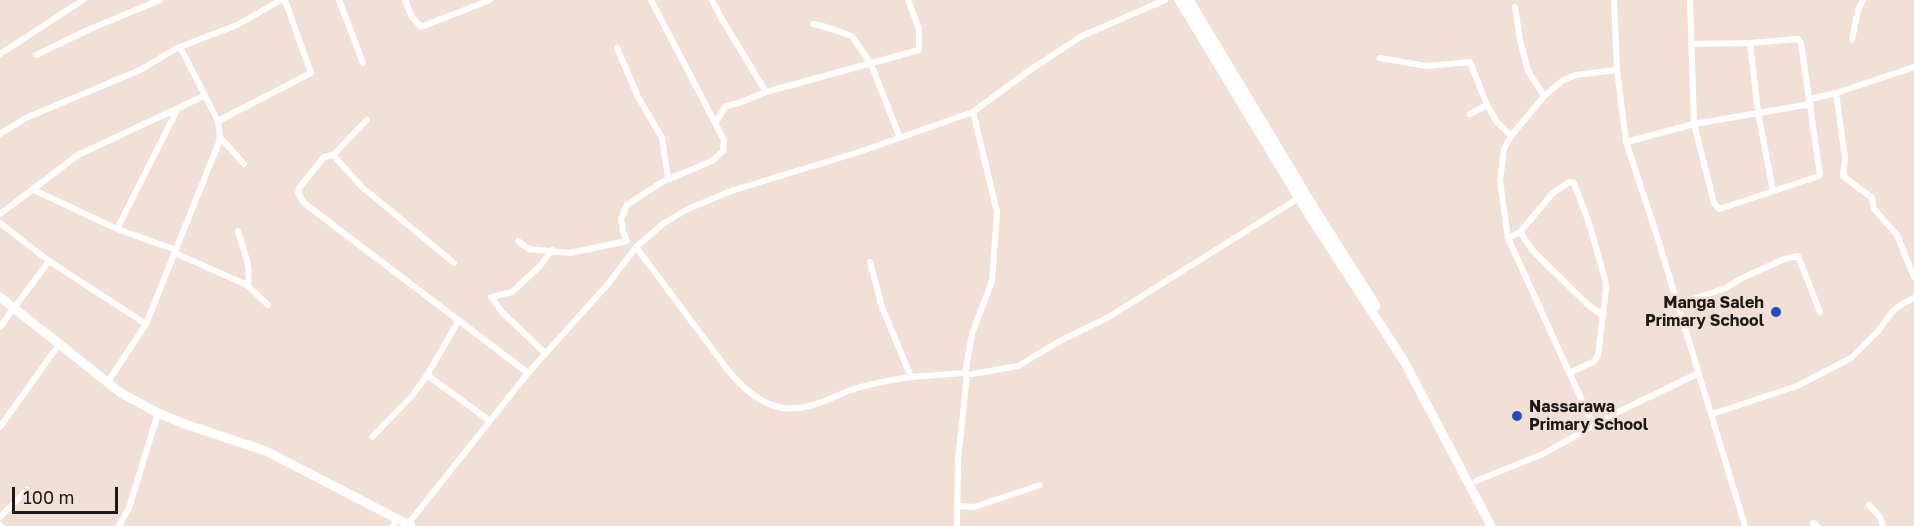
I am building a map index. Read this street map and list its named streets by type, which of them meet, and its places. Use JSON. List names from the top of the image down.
{
  "places": ["Manga Saleh Primary School", "Nassarawa Primary School"],
  "scale_bar": "100 m"
}
